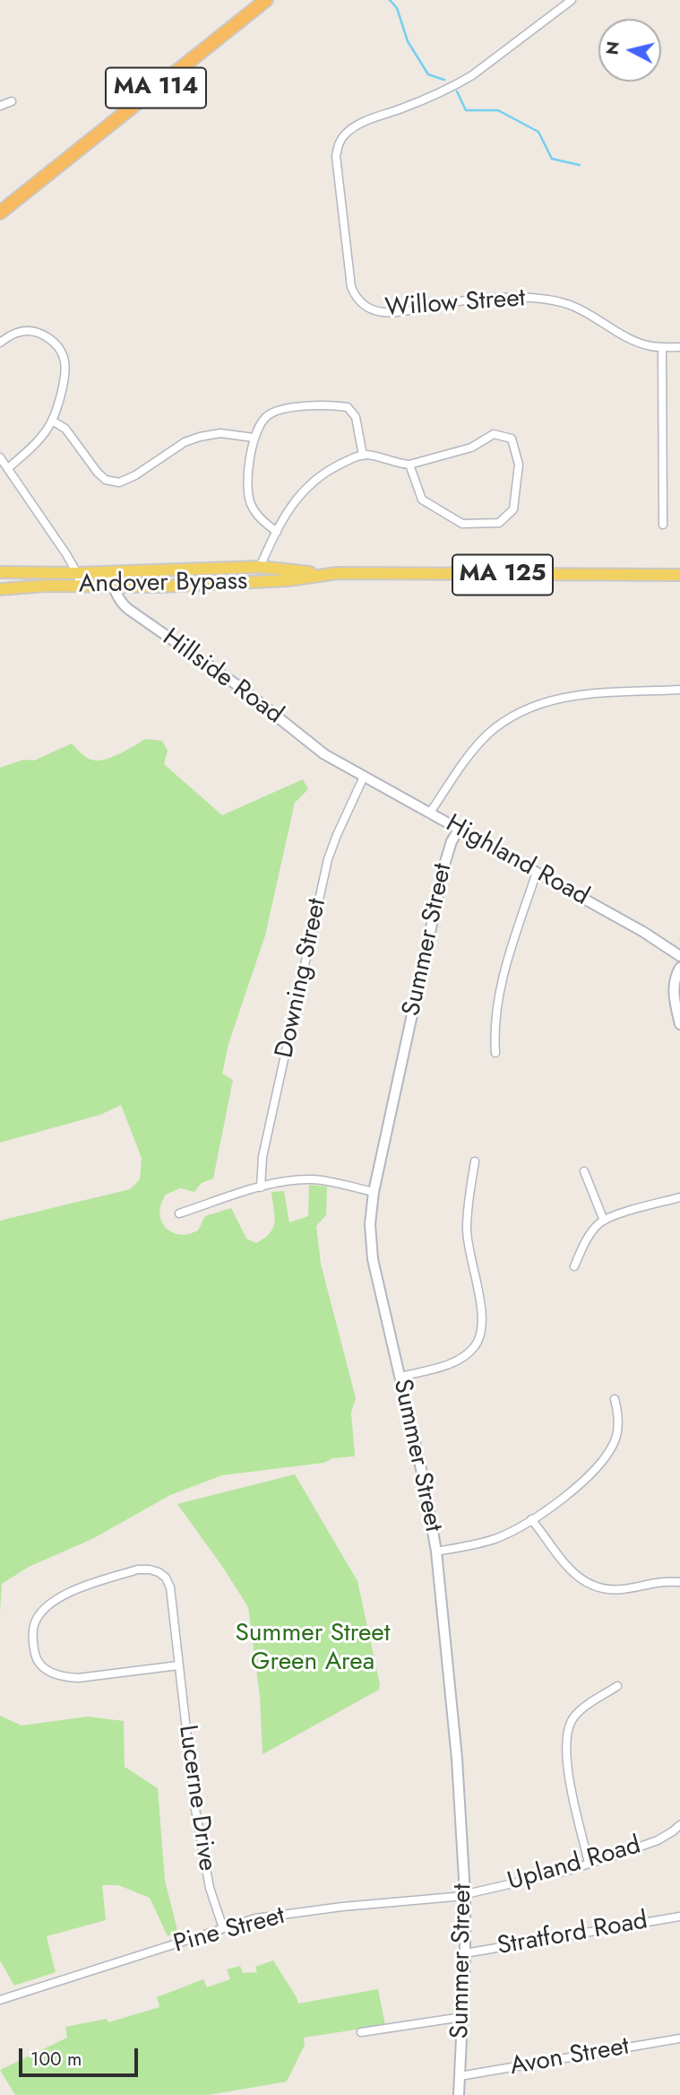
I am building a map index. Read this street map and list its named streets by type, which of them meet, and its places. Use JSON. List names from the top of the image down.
{
  "streets": {
    "highway": ["MA 114"],
    "main road": ["MA 125", "Andover Bypass"],
    "street": [
      "Willow Street",
      "Hillside Road",
      "Highland Road",
      "Summer Street",
      "Downing Street",
      "Lucerne Drive",
      "Upland Road",
      "Pine Street",
      "Stratford Road",
      "Avon Street"
    ]
  },
  "crossings": [
    ["Andover Bypass", "Hillside Road"],
    ["Hillside Road", "Highland Road"],
    ["Highland Road", "Summer Street"],
    ["Highland Road", "Downing Street"],
    ["Summer Street", "Upland Road"],
    ["Summer Street", "Pine Street"],
    ["Summer Street", "Stratford Road"],
    ["Summer Street", "Avon Street"],
    ["Lucerne Drive", "Pine Street"],
    ["Upland Road", "Pine Street"]
  ],
  "parks": ["Summer Street Green Area"],
  "scale_bar": "100 m",
  "north": "left"
}
